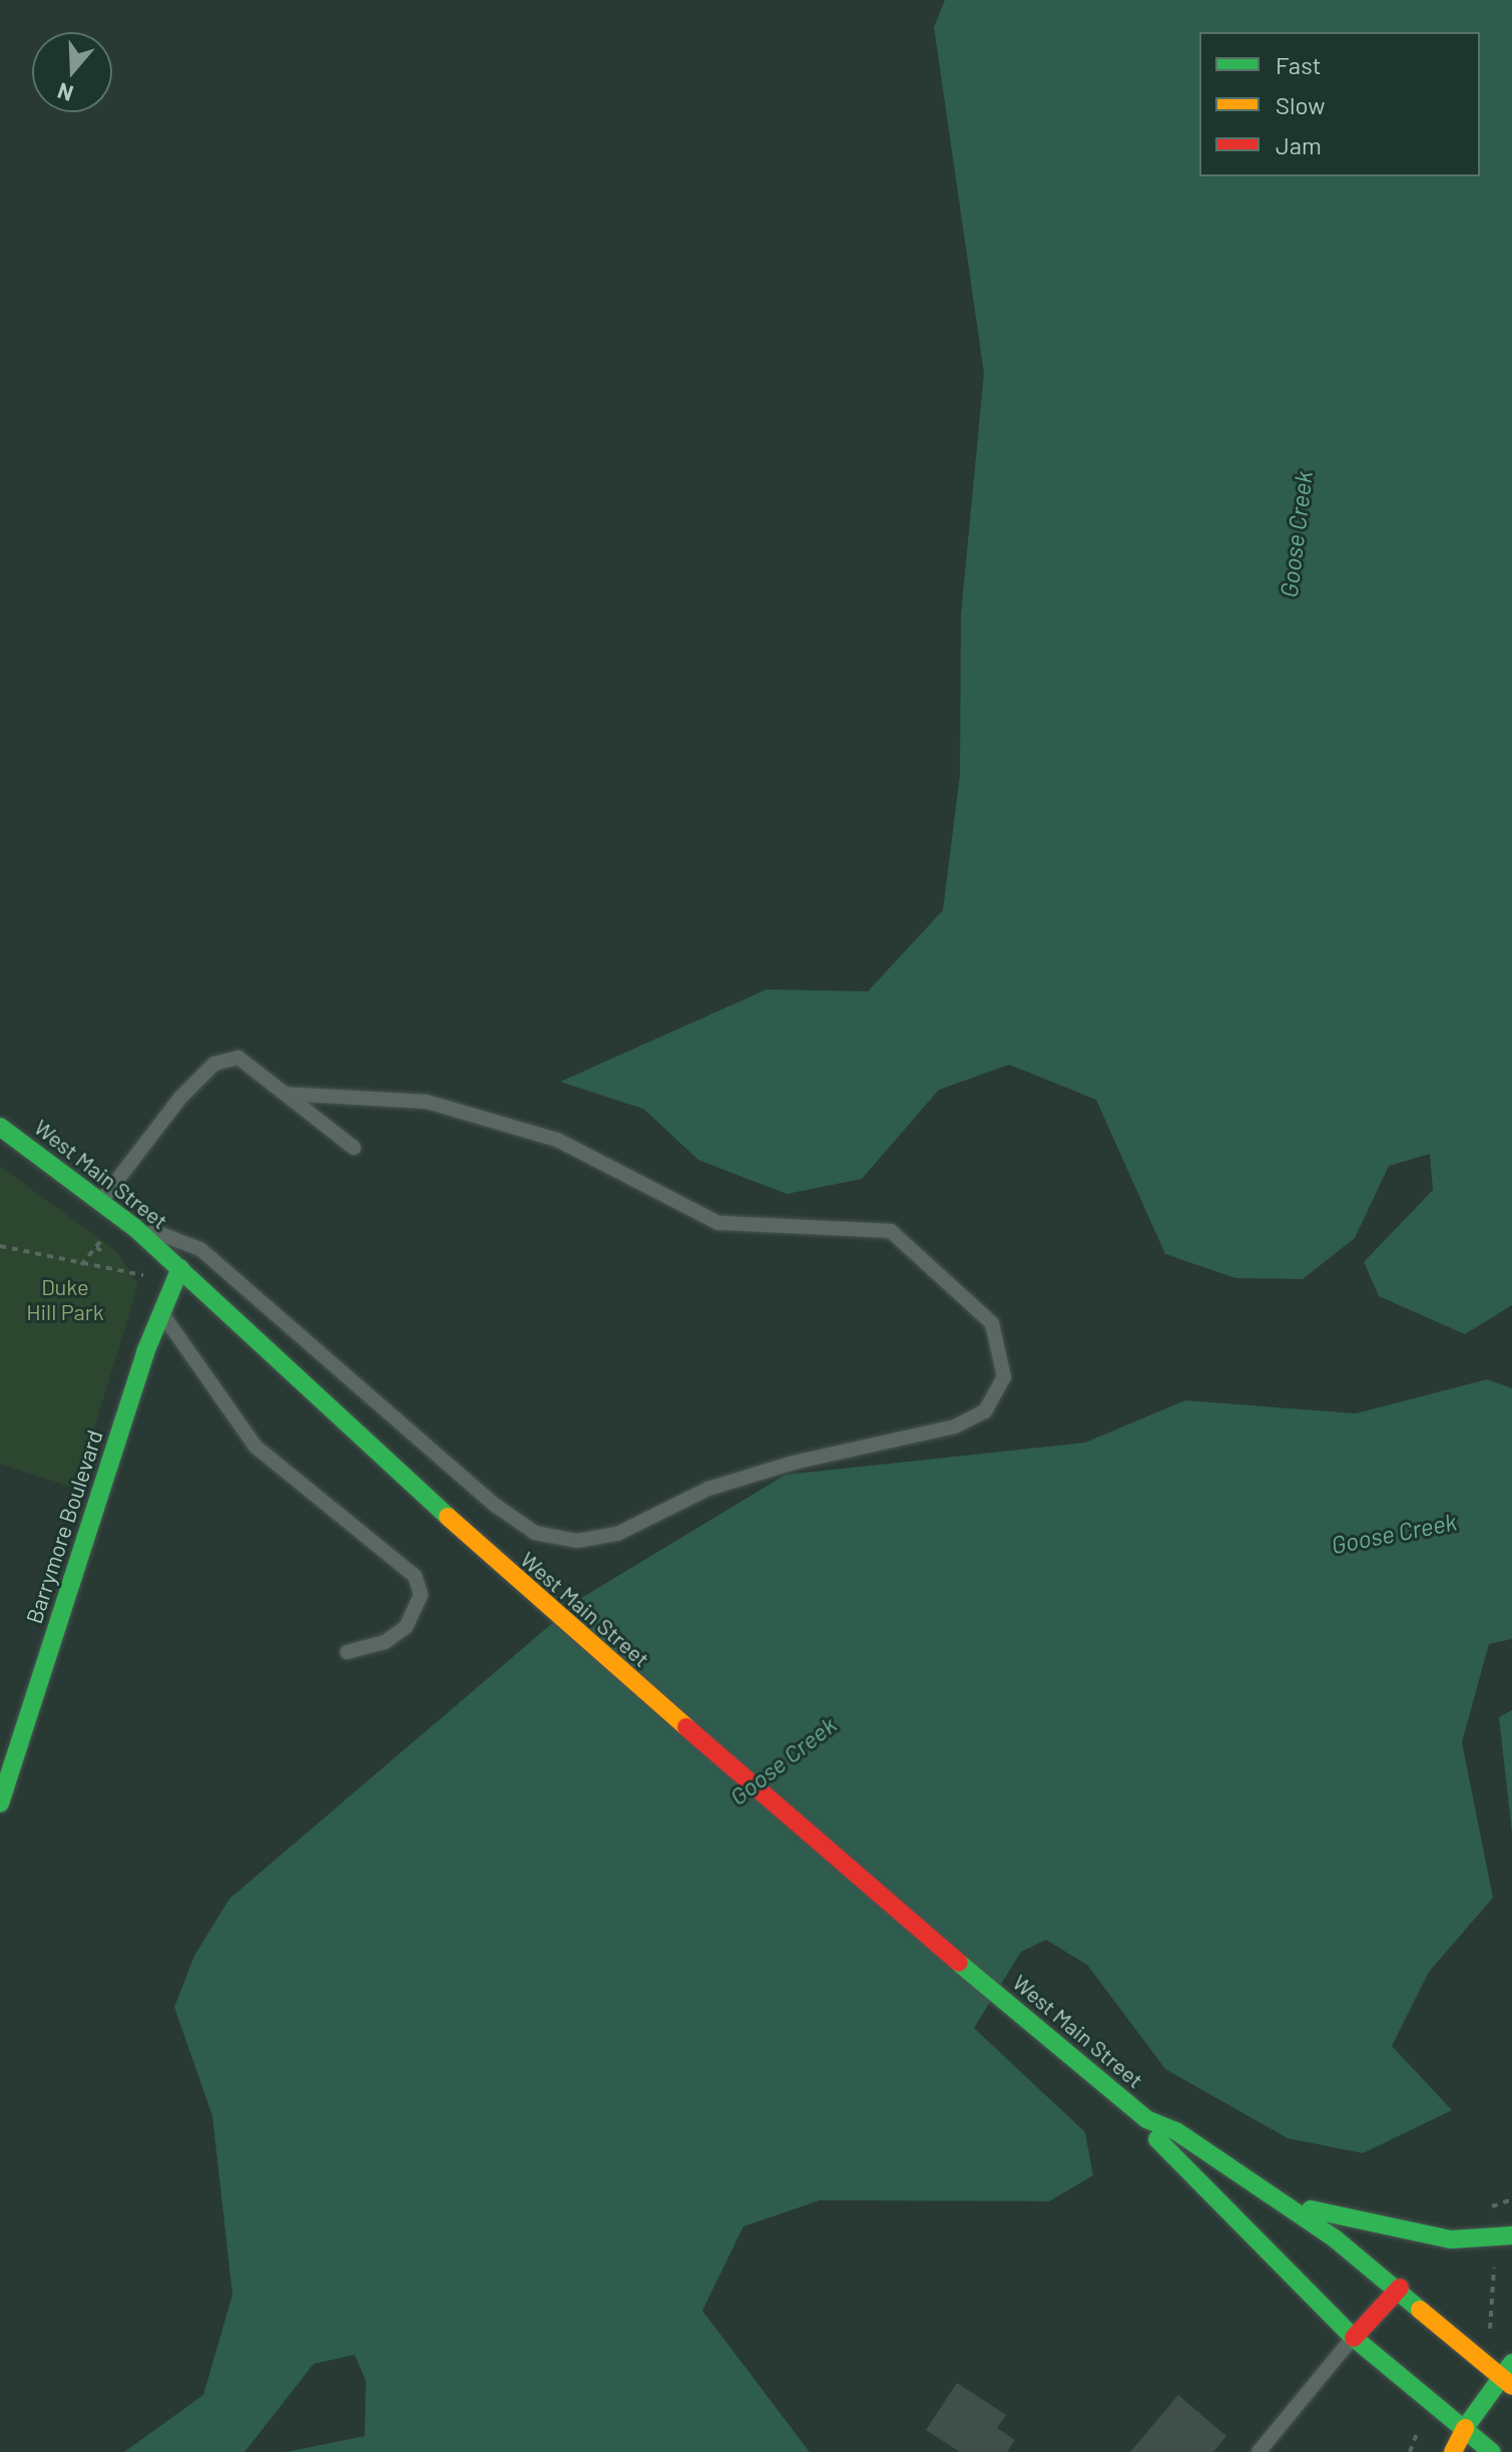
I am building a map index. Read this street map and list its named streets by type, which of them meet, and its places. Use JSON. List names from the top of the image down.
{
  "streets": {
    "main road": ["West Main Street", "Barrymore Boulevard"]
  },
  "crossings": [
    ["West Main Street", "Barrymore Boulevard"]
  ],
  "water": ["Goose Creek"],
  "parks": ["Duke Hill Park"],
  "legend": ["Fast", "Slow", "Jam"],
  "north": "bottom"
}
